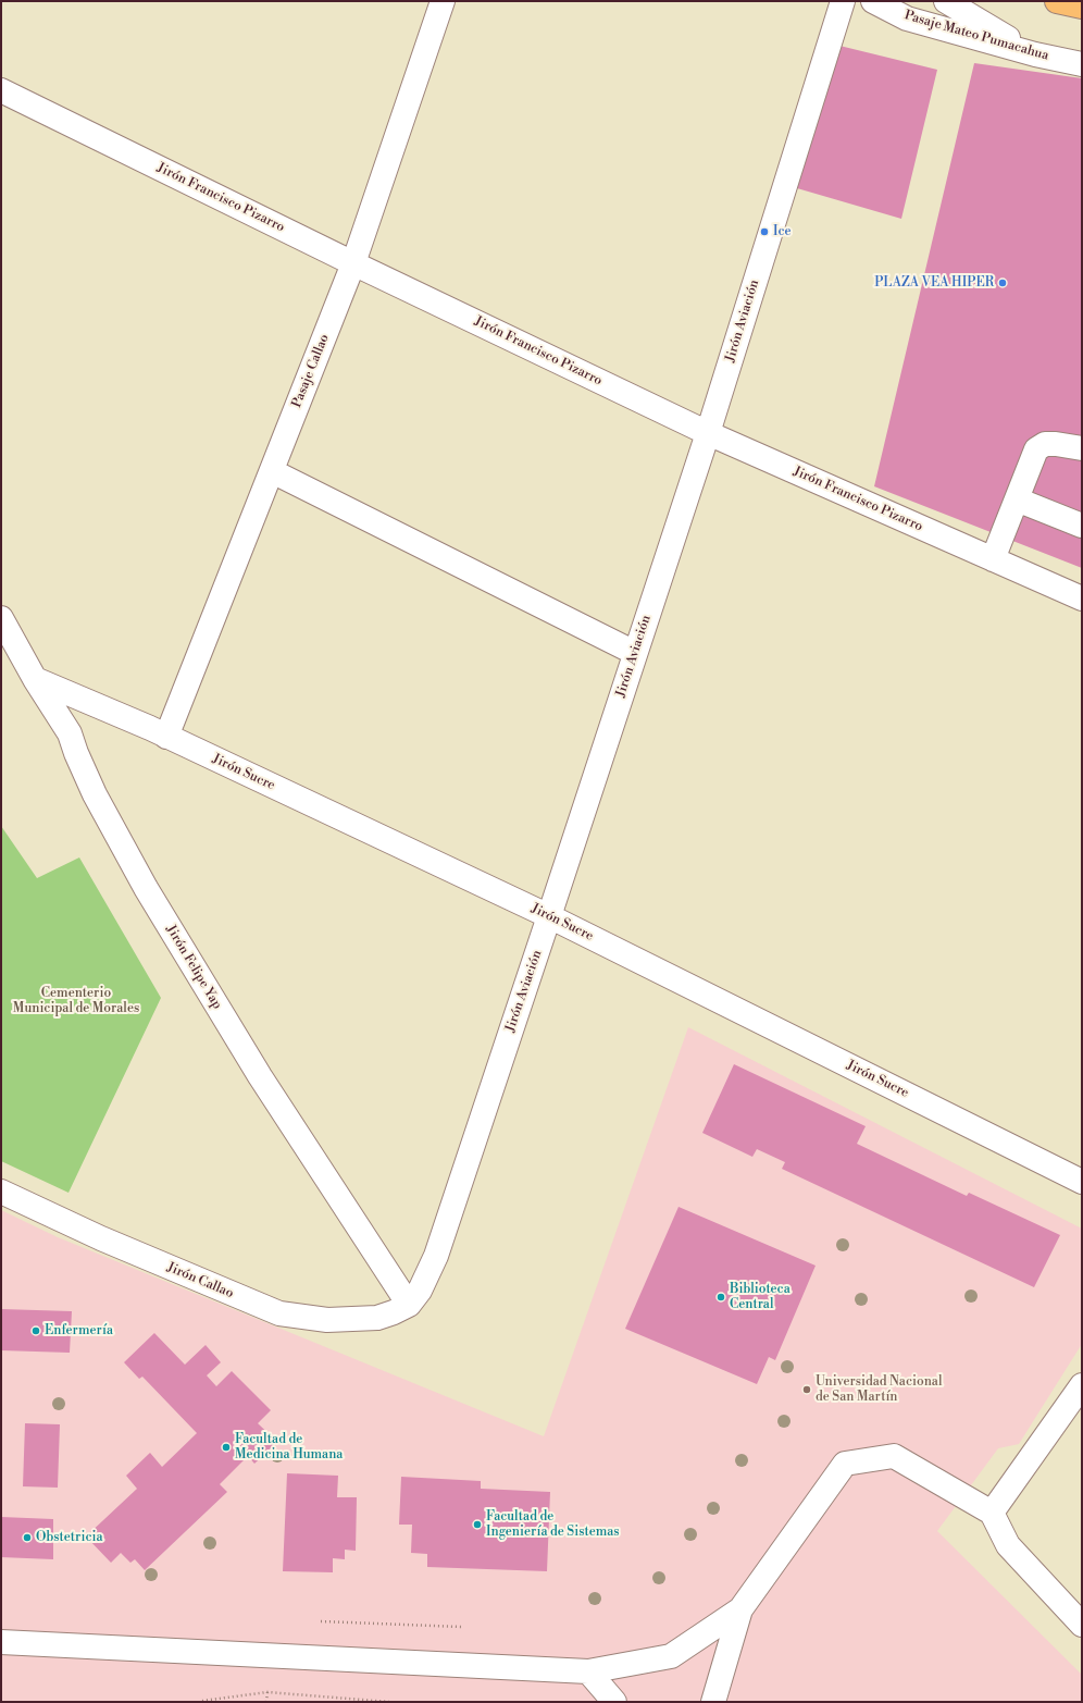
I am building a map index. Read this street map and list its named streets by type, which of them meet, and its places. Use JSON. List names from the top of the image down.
{
  "streets": {
    "street": [
      "Pasaje Mateo Pumacahua",
      "Jirón Francisco Pizarro",
      "Jirón Aviación",
      "Pasaje Callao",
      "Jirón Sucre",
      "Jirón Felipe Yap",
      "Jirón Callao"
    ]
  },
  "crossings": [
    ["Jirón Francisco Pizarro", "Jirón Aviación"],
    ["Jirón Francisco Pizarro", "Pasaje Callao"],
    ["Jirón Aviación", "Jirón Sucre"],
    ["Jirón Aviación", "Jirón Felipe Yap"],
    ["Jirón Aviación", "Jirón Callao"],
    ["Pasaje Callao", "Jirón Sucre"],
    ["Jirón Sucre", "Jirón Felipe Yap"],
    ["Jirón Felipe Yap", "Jirón Callao"]
  ],
  "parks": ["Cementerio Municipal de Morales"],
  "places": [
    "Ice",
    "PLAZA VEA HIPER",
    "Biblioteca Central",
    "Enfermería",
    "Universidad Nacional de San Martín",
    "Facultad de Medicina Humana",
    "Facultad de Ingeniería de Sistemas",
    "Obstetricia"
  ]
}
